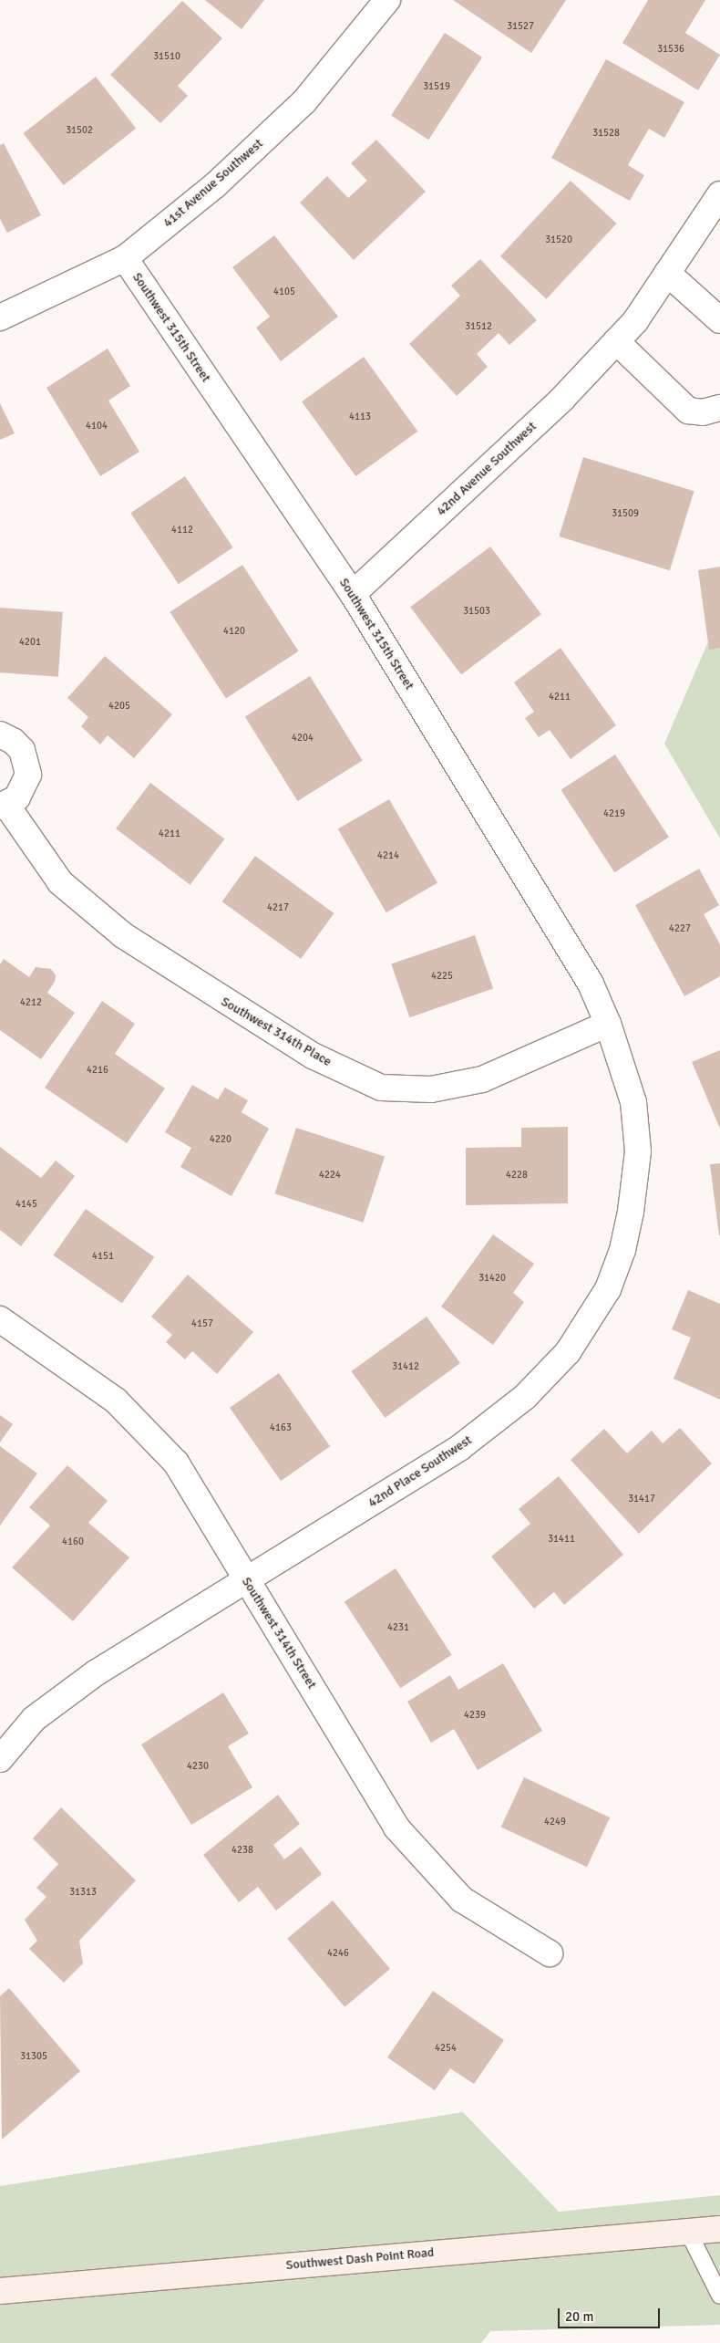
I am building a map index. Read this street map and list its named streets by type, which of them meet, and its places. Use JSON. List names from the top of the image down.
{
  "streets": {
    "main road": ["Southwest Dash Point Road"],
    "street": [
      "41st Avenue Southwest",
      "Southwest 315th Street",
      "42nd Avenue Southwest",
      "Southwest 314th Place",
      "42nd Place Southwest",
      "Southwest 314th Street"
    ]
  },
  "crossings": [
    ["41st Avenue Southwest", "Southwest 315th Street"],
    ["Southwest 315th Street", "42nd Avenue Southwest"],
    ["Southwest 315th Street", "Southwest 314th Place"],
    ["Southwest 315th Street", "42nd Place Southwest"],
    ["Southwest 314th Place", "42nd Place Southwest"],
    ["42nd Place Southwest", "Southwest 314th Street"]
  ],
  "house_numbers": [
    "31527",
    "31536",
    "31510",
    "31519",
    "31502",
    "31528",
    "31520",
    "4105",
    "31512",
    "4113",
    "4104",
    "31509",
    "4112",
    "31503",
    "4120",
    "4201",
    "4211",
    "4205",
    "4204",
    "4219",
    "4211",
    "4214",
    "4217",
    "4227",
    "4225",
    "4212",
    "4216",
    "4220",
    "4224",
    "4228",
    "4145",
    "4151",
    "31420",
    "4157",
    "31412",
    "4163",
    "31417",
    "31411",
    "4160",
    "4231",
    "4239",
    "4230",
    "4249",
    "4238",
    "31313",
    "4246",
    "4254",
    "31305"
  ],
  "scale_bar": "20 m"
}
